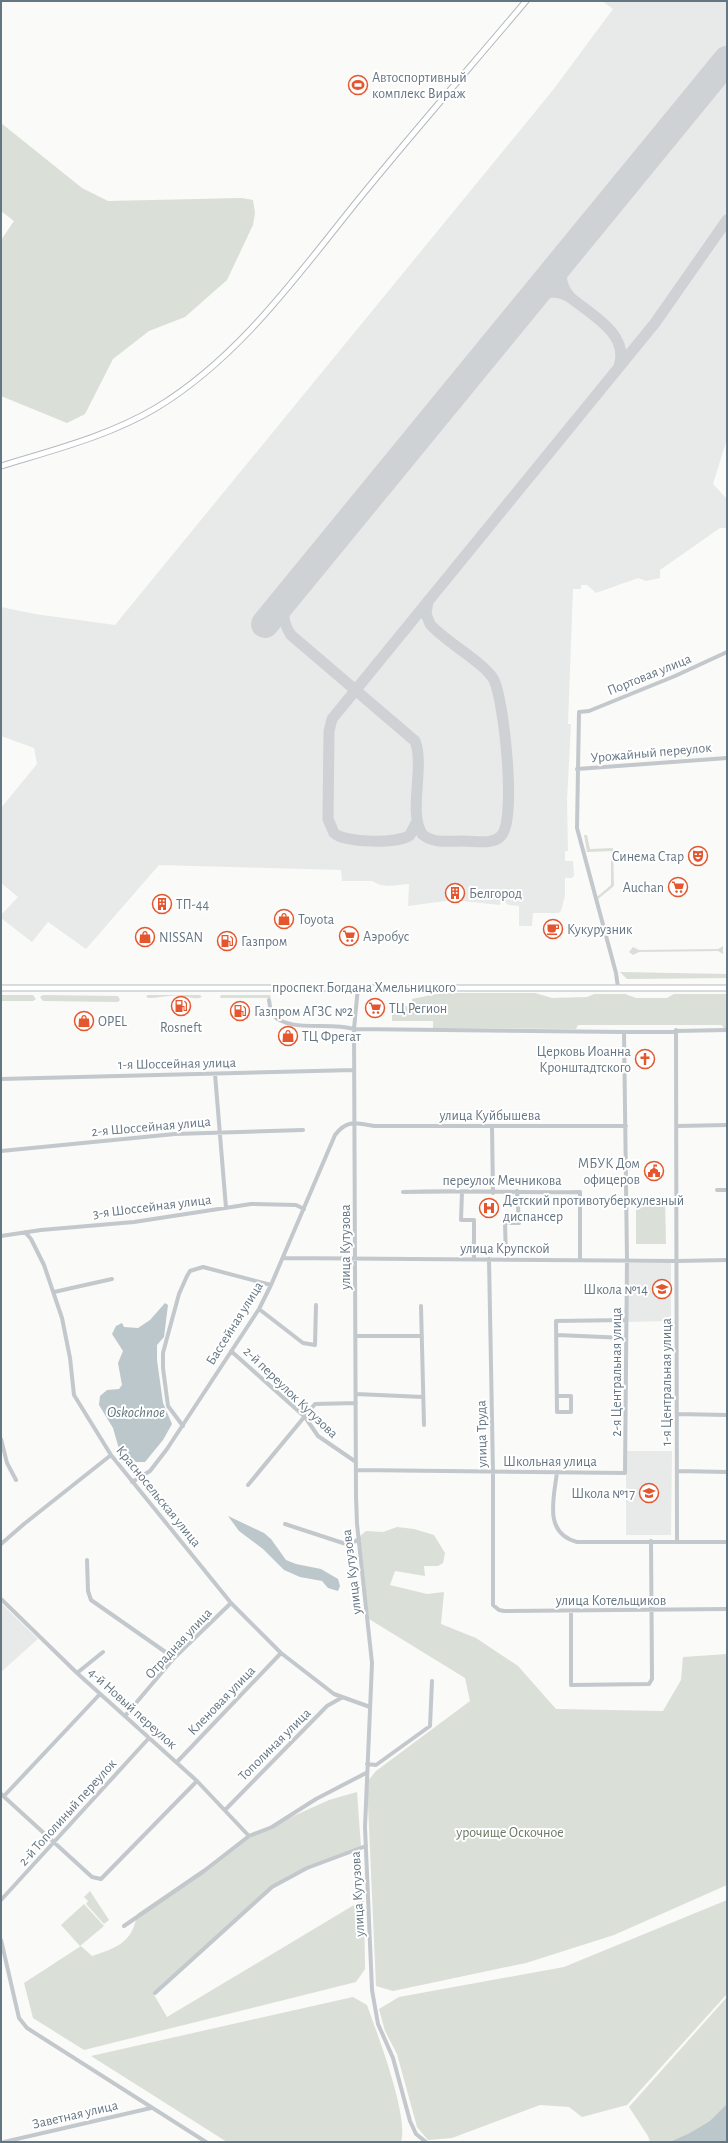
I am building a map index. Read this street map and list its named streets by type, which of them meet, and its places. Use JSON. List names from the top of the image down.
{
  "streets": {
    "main road": ["проспект Богдана Хмельницкого"],
    "street": [
      "Портовая улица",
      "Урожайный переулок",
      "1-я Шоссейная улица",
      "улица Куйбышева",
      "2-я Шоссейная улица",
      "переулок Мечникова",
      "3-я Шоссейная улица",
      "улица Кутузова",
      "улица Крупской",
      "Бассейная улица",
      "2-я Центральная улица",
      "1-я Центральная улица",
      "2-й переулок Кутузова",
      "улица Труда",
      "Школьная улица",
      "Красносельская улица",
      "улица Котельщиков",
      "Отрадная улица",
      "Кленовая улица",
      "4-й Новый переулок",
      "Тополиная улица",
      "2-й Тополиный переулок",
      "Заветная улица"
    ]
  },
  "crossings": [
    ["Портовая улица", "Урожайный переулок"],
    ["проспект Богдана Хмельницкого", "улица Кутузова"],
    ["1-я Шоссейная улица", "улица Кутузова"],
    ["улица Куйбышева", "улица Кутузова"],
    ["улица Куйбышева", "Бассейная улица"],
    ["улица Куйбышева", "2-я Центральная улица"],
    ["переулок Мечникова", "улица Крупской"],
    ["3-я Шоссейная улица", "Бассейная улица"],
    ["3-я Шоссейная улица", "Красносельская улица"],
    ["улица Кутузова", "улица Крупской"],
    ["улица Кутузова", "Бассейная улица"],
    ["улица Кутузова", "2-й переулок Кутузова"],
    ["улица Кутузова", "Школьная улица"],
    ["улица Кутузова", "Красносельская улица"],
    ["улица Крупской", "Бассейная улица"],
    ["улица Крупской", "2-я Центральная улица"],
    ["улица Крупской", "1-я Центральная улица"],
    ["улица Крупской", "улица Труда"],
    ["Бассейная улица", "2-й переулок Кутузова"],
    ["Бассейная улица", "Красносельская улица"],
    ["2-я Центральная улица", "Школьная улица"],
    ["улица Труда", "Школьная улица"],
    ["улица Труда", "улица Котельщиков"],
    ["Красносельская улица", "Отрадная улица"],
    ["Красносельская улица", "Кленовая улица"],
    ["Красносельская улица", "Тополиная улица"],
    ["Отрадная улица", "4-й Новый переулок"],
    ["Кленовая улица", "4-й Новый переулок"],
    ["4-й Новый переулок", "Тополиная улица"],
    ["4-й Новый переулок", "2-й Тополиный переулок"]
  ],
  "water": ["Oskochnoe"],
  "parks": ["урочище Оскочное"],
  "places": {
    "sports": ["Автоспортивный комплекс Вираж"],
    "theatre": ["Синема Стар"],
    "supermarket": ["Auchan", "Аэробус", "ТЦ Регион"],
    "building": ["Белгород", "ТП-44"],
    "shop": [
      "Toyota",
      "NISSAN",
      "OPEL",
      "ТЦ Фрегат"
    ],
    "cafe": ["Кукурузник"],
    "fuel station": ["Газпром", "Rosneft", "Газпром АГЗС №2"],
    "church": ["Церковь Иоанна Кронштадтского"],
    "public building": ["МБУК Дом офицеров"],
    "hospital": ["Детский противотуберкулезный диспансер"],
    "school or university": ["Школа №14", "Школа №17"]
  }
}
